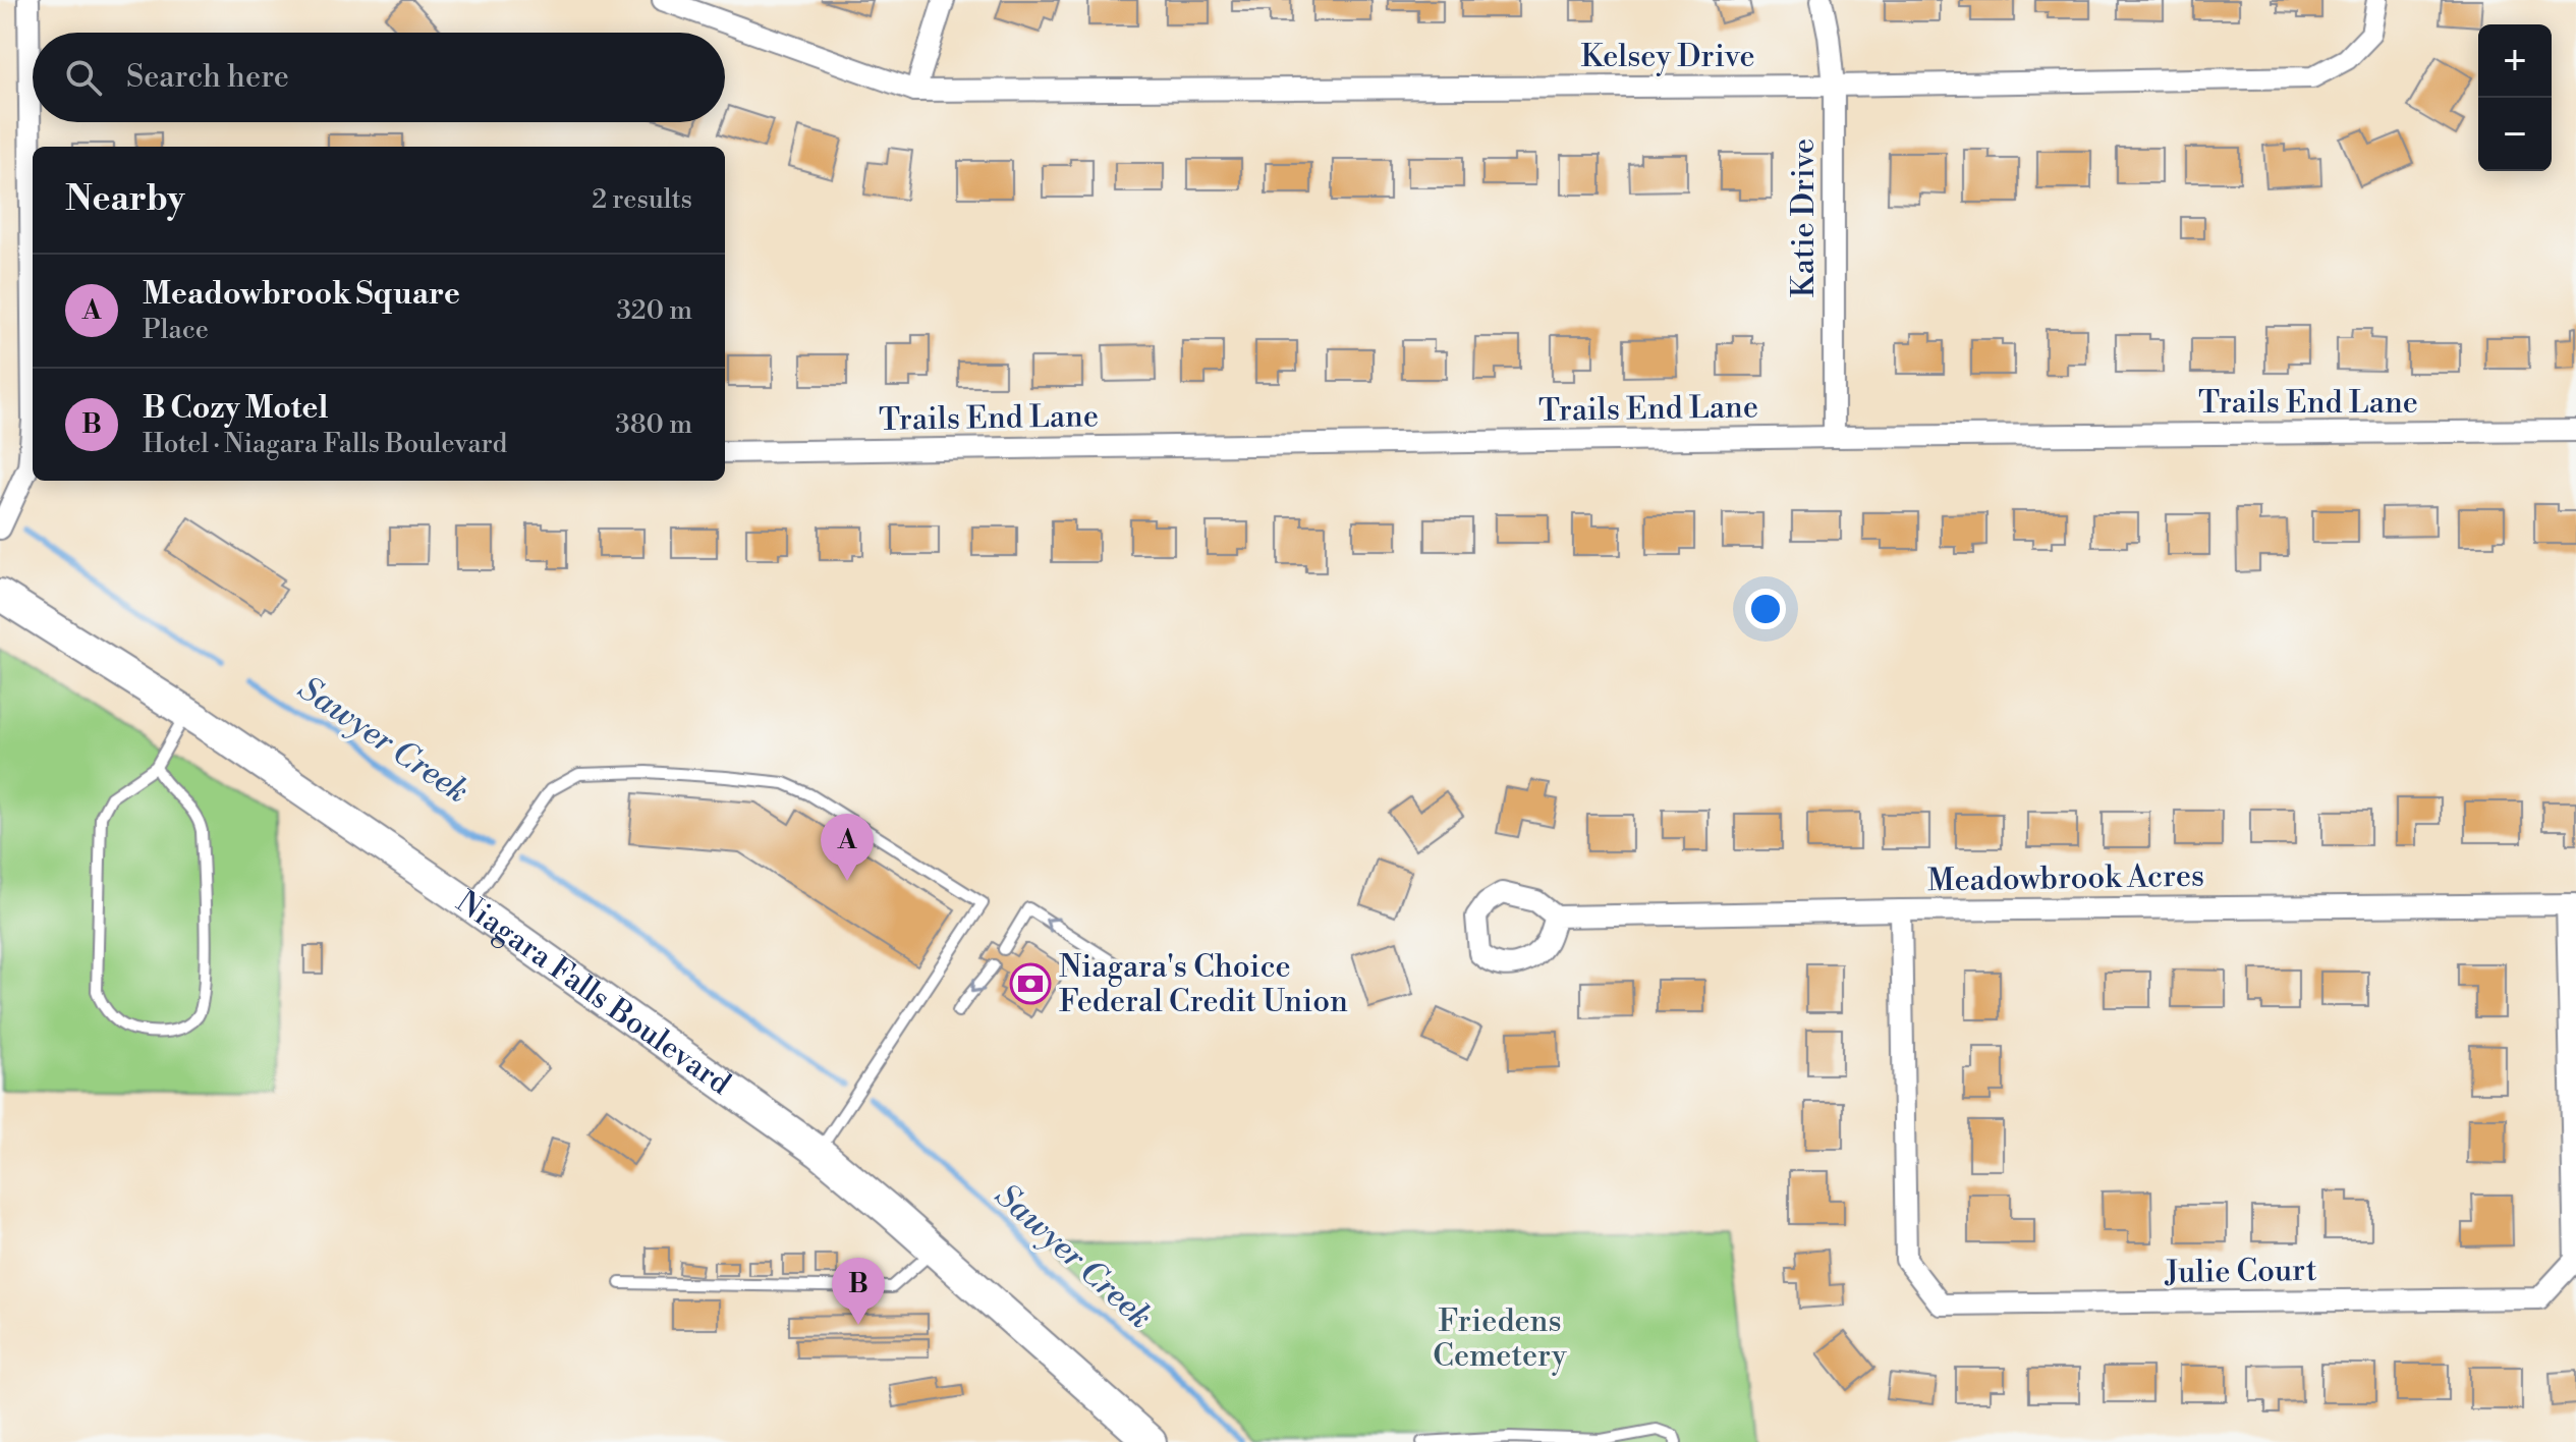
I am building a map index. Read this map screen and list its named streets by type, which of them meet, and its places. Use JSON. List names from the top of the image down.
{
  "streets": {
    "main road": ["Niagara Falls Boulevard"],
    "street": [
      "Kelsey Drive",
      "Katie Drive",
      "Trails End Lane",
      "Meadowbrook Acres",
      "Julie Court"
    ]
  },
  "crossings": [
    ["Kelsey Drive", "Katie Drive"],
    ["Katie Drive", "Trails End Lane"],
    ["Meadowbrook Acres", "Julie Court"]
  ],
  "water": ["Sawyer Creek"],
  "parks": ["Friedens Cemetery"],
  "places": {
    "bank": ["Niagara's Choice Federal Credit Union"]
  },
  "page": {
    "map_buttons": ["+", "−"],
    "search": "Search here",
    "heading": ["Nearby", "2 results"],
    "list": [
      {
        "mark": "A",
        "name": "Meadowbrook Square",
        "note": "Place",
        "value": "320 m"
      },
      {
        "mark": "B",
        "name": "B Cozy Motel",
        "note": "Hotel · Niagara Falls Boulevard",
        "value": "380 m"
      }
    ],
    "pins": ["A", "B"]
  }
}
